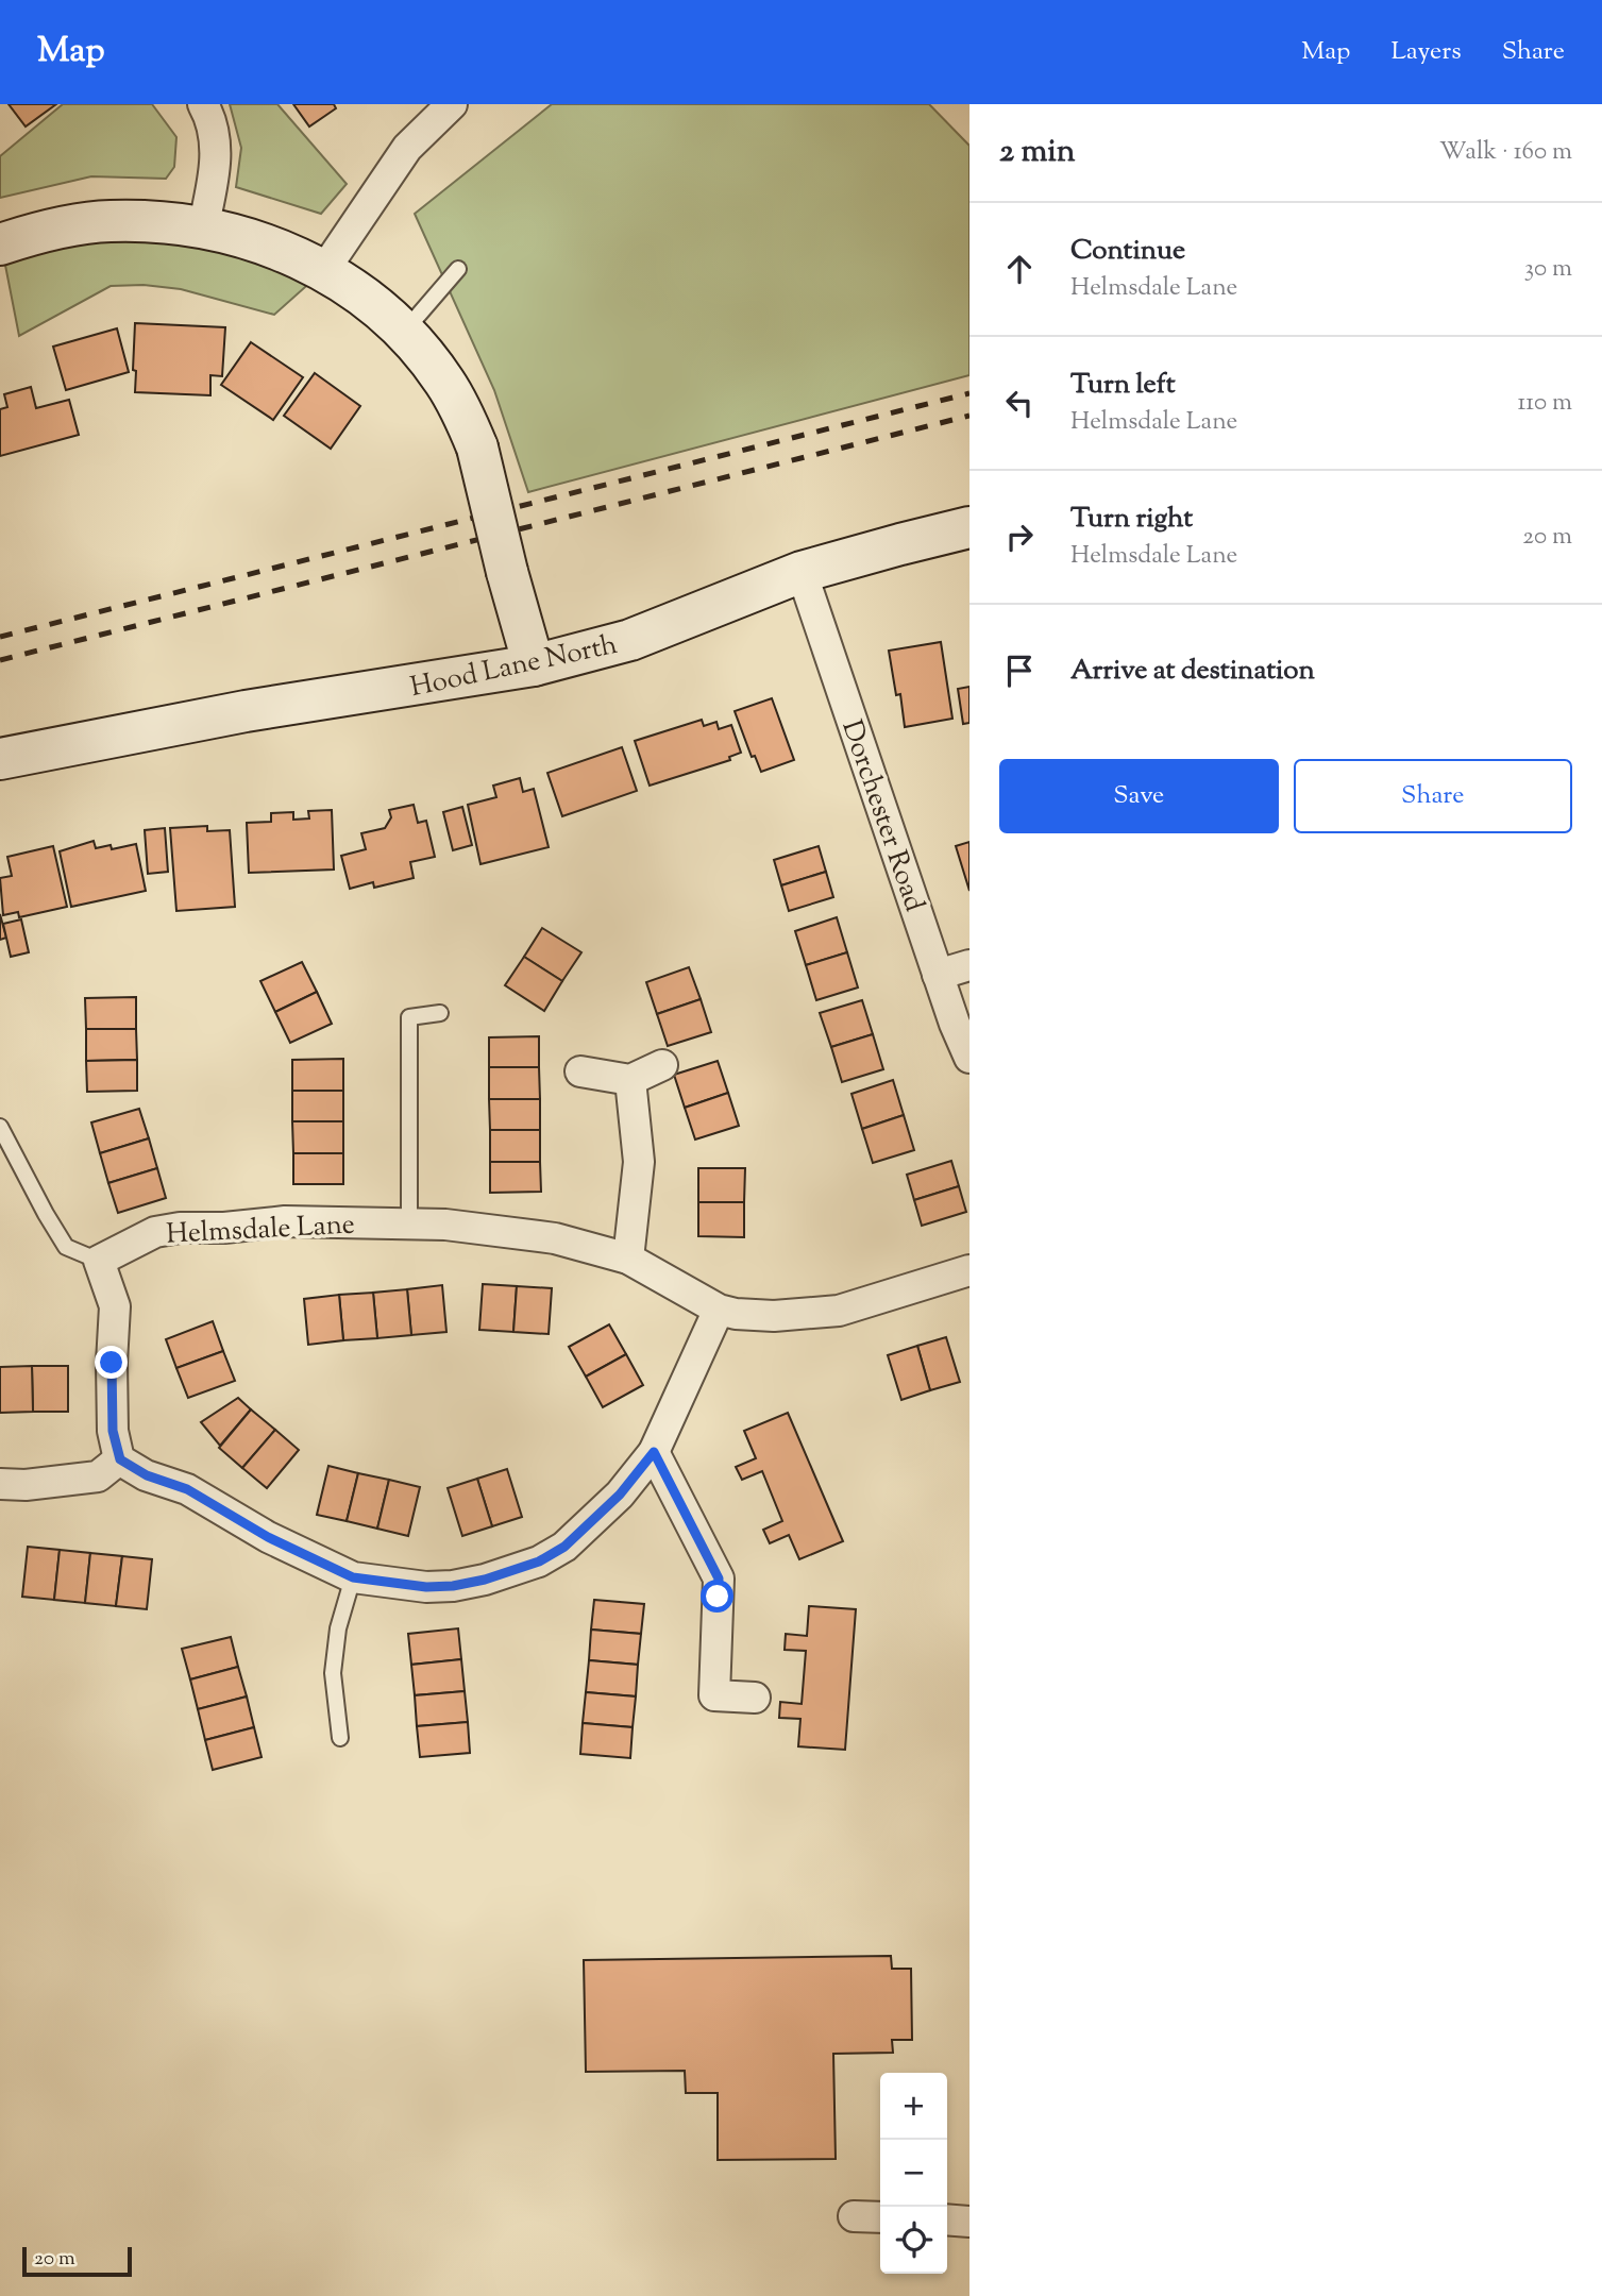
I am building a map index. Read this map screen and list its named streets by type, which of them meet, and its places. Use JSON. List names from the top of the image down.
{
  "streets": {
    "street": ["Hood Lane North", "Dorchester Road", "Helmsdale Lane"]
  },
  "crossings": [
    ["Hood Lane North", "Dorchester Road"]
  ],
  "scale_bar": "20 m",
  "page": {
    "header": "Map",
    "nav": ["Map", "Layers", "Share"],
    "heading": ["2 min", "Walk · 160 m"],
    "list": [
      ["Continue", "Helmsdale Lane", "30 m"],
      ["Turn left", "Helmsdale Lane", "110 m"],
      ["Turn right", "Helmsdale Lane", "20 m"],
      "Arrive at destination"
    ],
    "buttons": ["Save", "Share"],
    "map_buttons": ["+", "−"],
    "scale": "20 m"
  }
}
